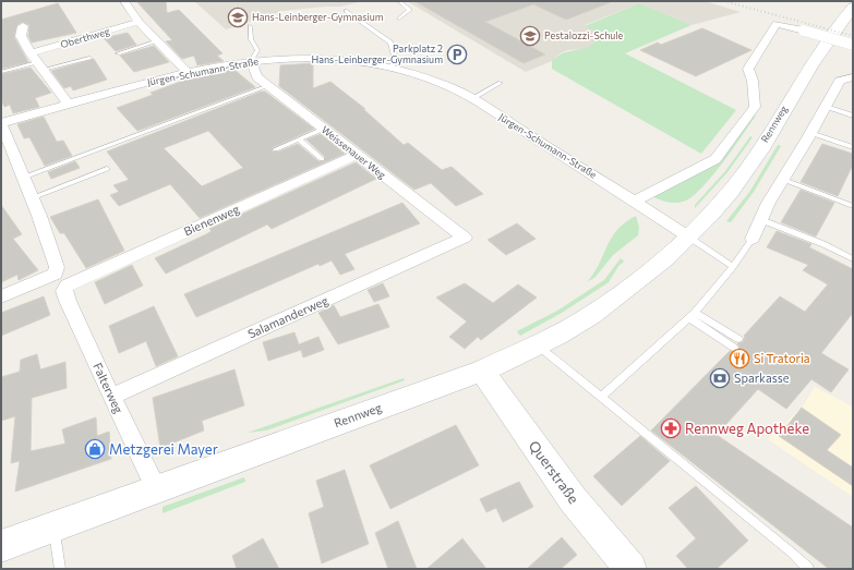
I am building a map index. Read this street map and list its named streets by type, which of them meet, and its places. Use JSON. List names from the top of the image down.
{
  "streets": {
    "main road": ["Rennweg", "Querstraße"],
    "street": [
      "Oberthweg",
      "Jürgen-Schumann-Straße",
      "Weissenauer Weg",
      "Bienenweg",
      "Salamanderweg",
      "Falterweg"
    ]
  },
  "crossings": [
    ["Jürgen-Schumann-Straße", "Rennweg"],
    ["Jürgen-Schumann-Straße", "Weissenauer Weg"],
    ["Jürgen-Schumann-Straße", "Falterweg"],
    ["Rennweg", "Falterweg"],
    ["Rennweg", "Querstraße"],
    ["Weissenauer Weg", "Bienenweg"],
    ["Weissenauer Weg", "Salamanderweg"],
    ["Bienenweg", "Falterweg"],
    ["Salamanderweg", "Falterweg"]
  ],
  "places": {
    "school or university": ["Hans-Leinberger-Gymnasium", "Pestalozzi-Schule"],
    "parking": ["Parkplatz 2 Hans-Leinberger-Gymnasium"],
    "restaurant": ["Si Tratoria"],
    "bank": ["Sparkasse"],
    "pharmacy": ["Rennweg Apotheke"],
    "shop": ["Metzgerei Mayer"]
  }
}
